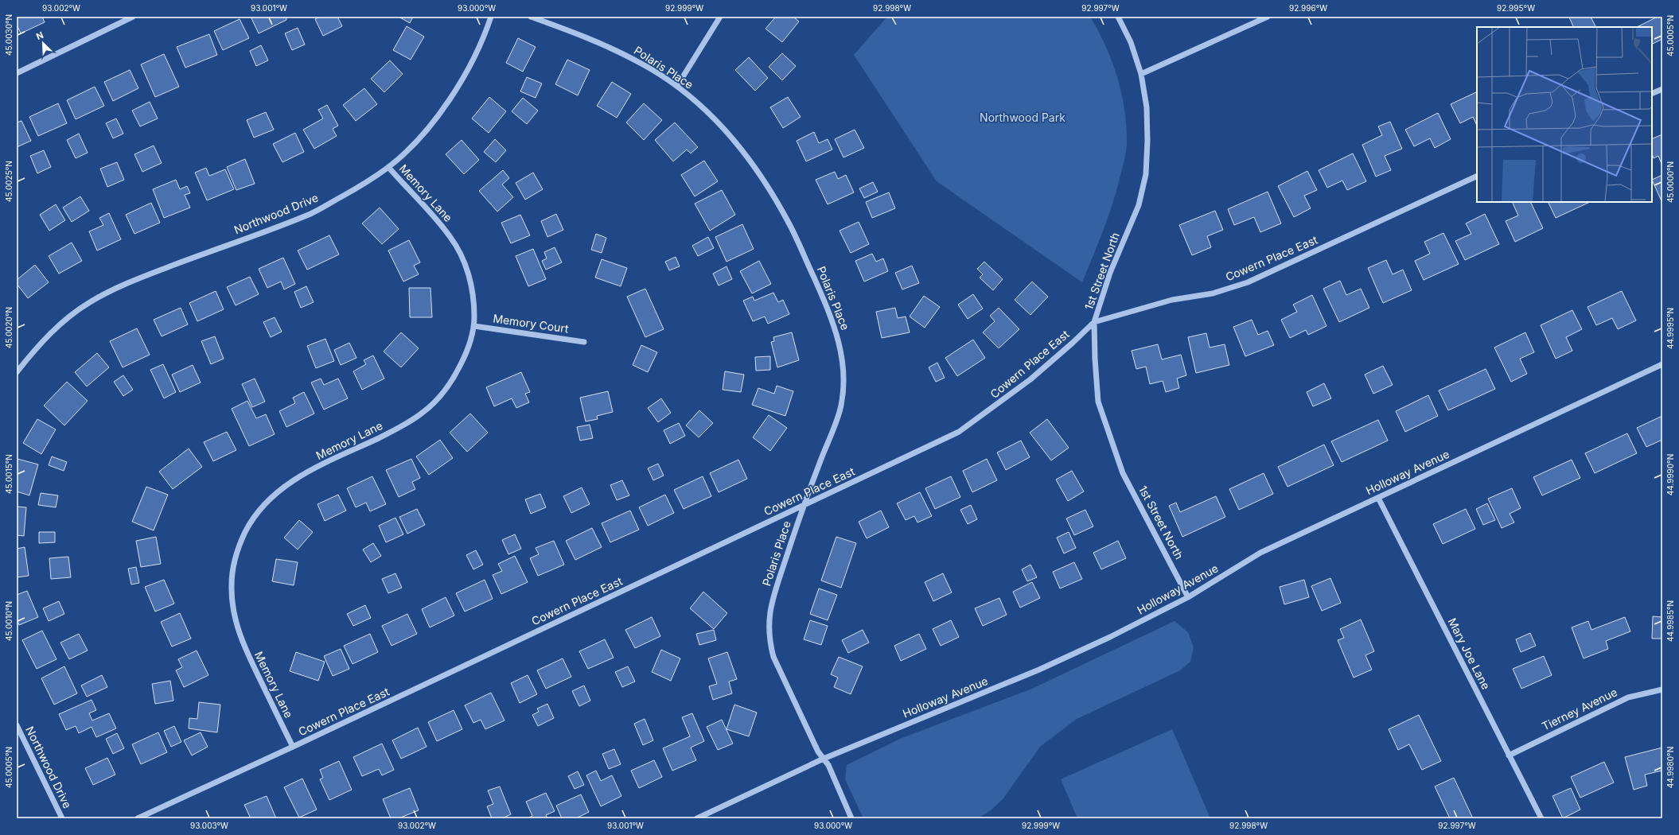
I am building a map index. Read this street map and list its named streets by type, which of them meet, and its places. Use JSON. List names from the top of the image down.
{
  "streets": {
    "street": [
      "Polaris Place",
      "Memory Lane",
      "Northwood Drive",
      "Cowern Place East",
      "1st Street North",
      "Memory Court",
      "Holloway Avenue",
      "Mary Joe Lane",
      "Tierney Avenue"
    ]
  },
  "crossings": [
    ["Polaris Place", "Cowern Place East"],
    ["Polaris Place", "Holloway Avenue"],
    ["Memory Lane", "Northwood Drive"],
    ["Memory Lane", "Cowern Place East"],
    ["Memory Lane", "Memory Court"],
    ["Cowern Place East", "1st Street North"],
    ["1st Street North", "Holloway Avenue"],
    ["Holloway Avenue", "Mary Joe Lane"],
    ["Mary Joe Lane", "Tierney Avenue"]
  ],
  "parks": ["Northwood Park"],
  "north": "top left",
  "coordinates": [
    "93.002°W",
    "93.001°W",
    "93.000°W",
    "92.999°W",
    "92.998°W",
    "92.997°W",
    "92.996°W",
    "92.995°W",
    "45.0030°N",
    "45.0005°N",
    "45.0025°N",
    "45.0000°N",
    "45.0020°N",
    "44.9995°N",
    "45.0015°N",
    "44.9990°N",
    "45.0010°N",
    "44.9985°N",
    "44.9980°N",
    "93.003°W"
  ]
}
